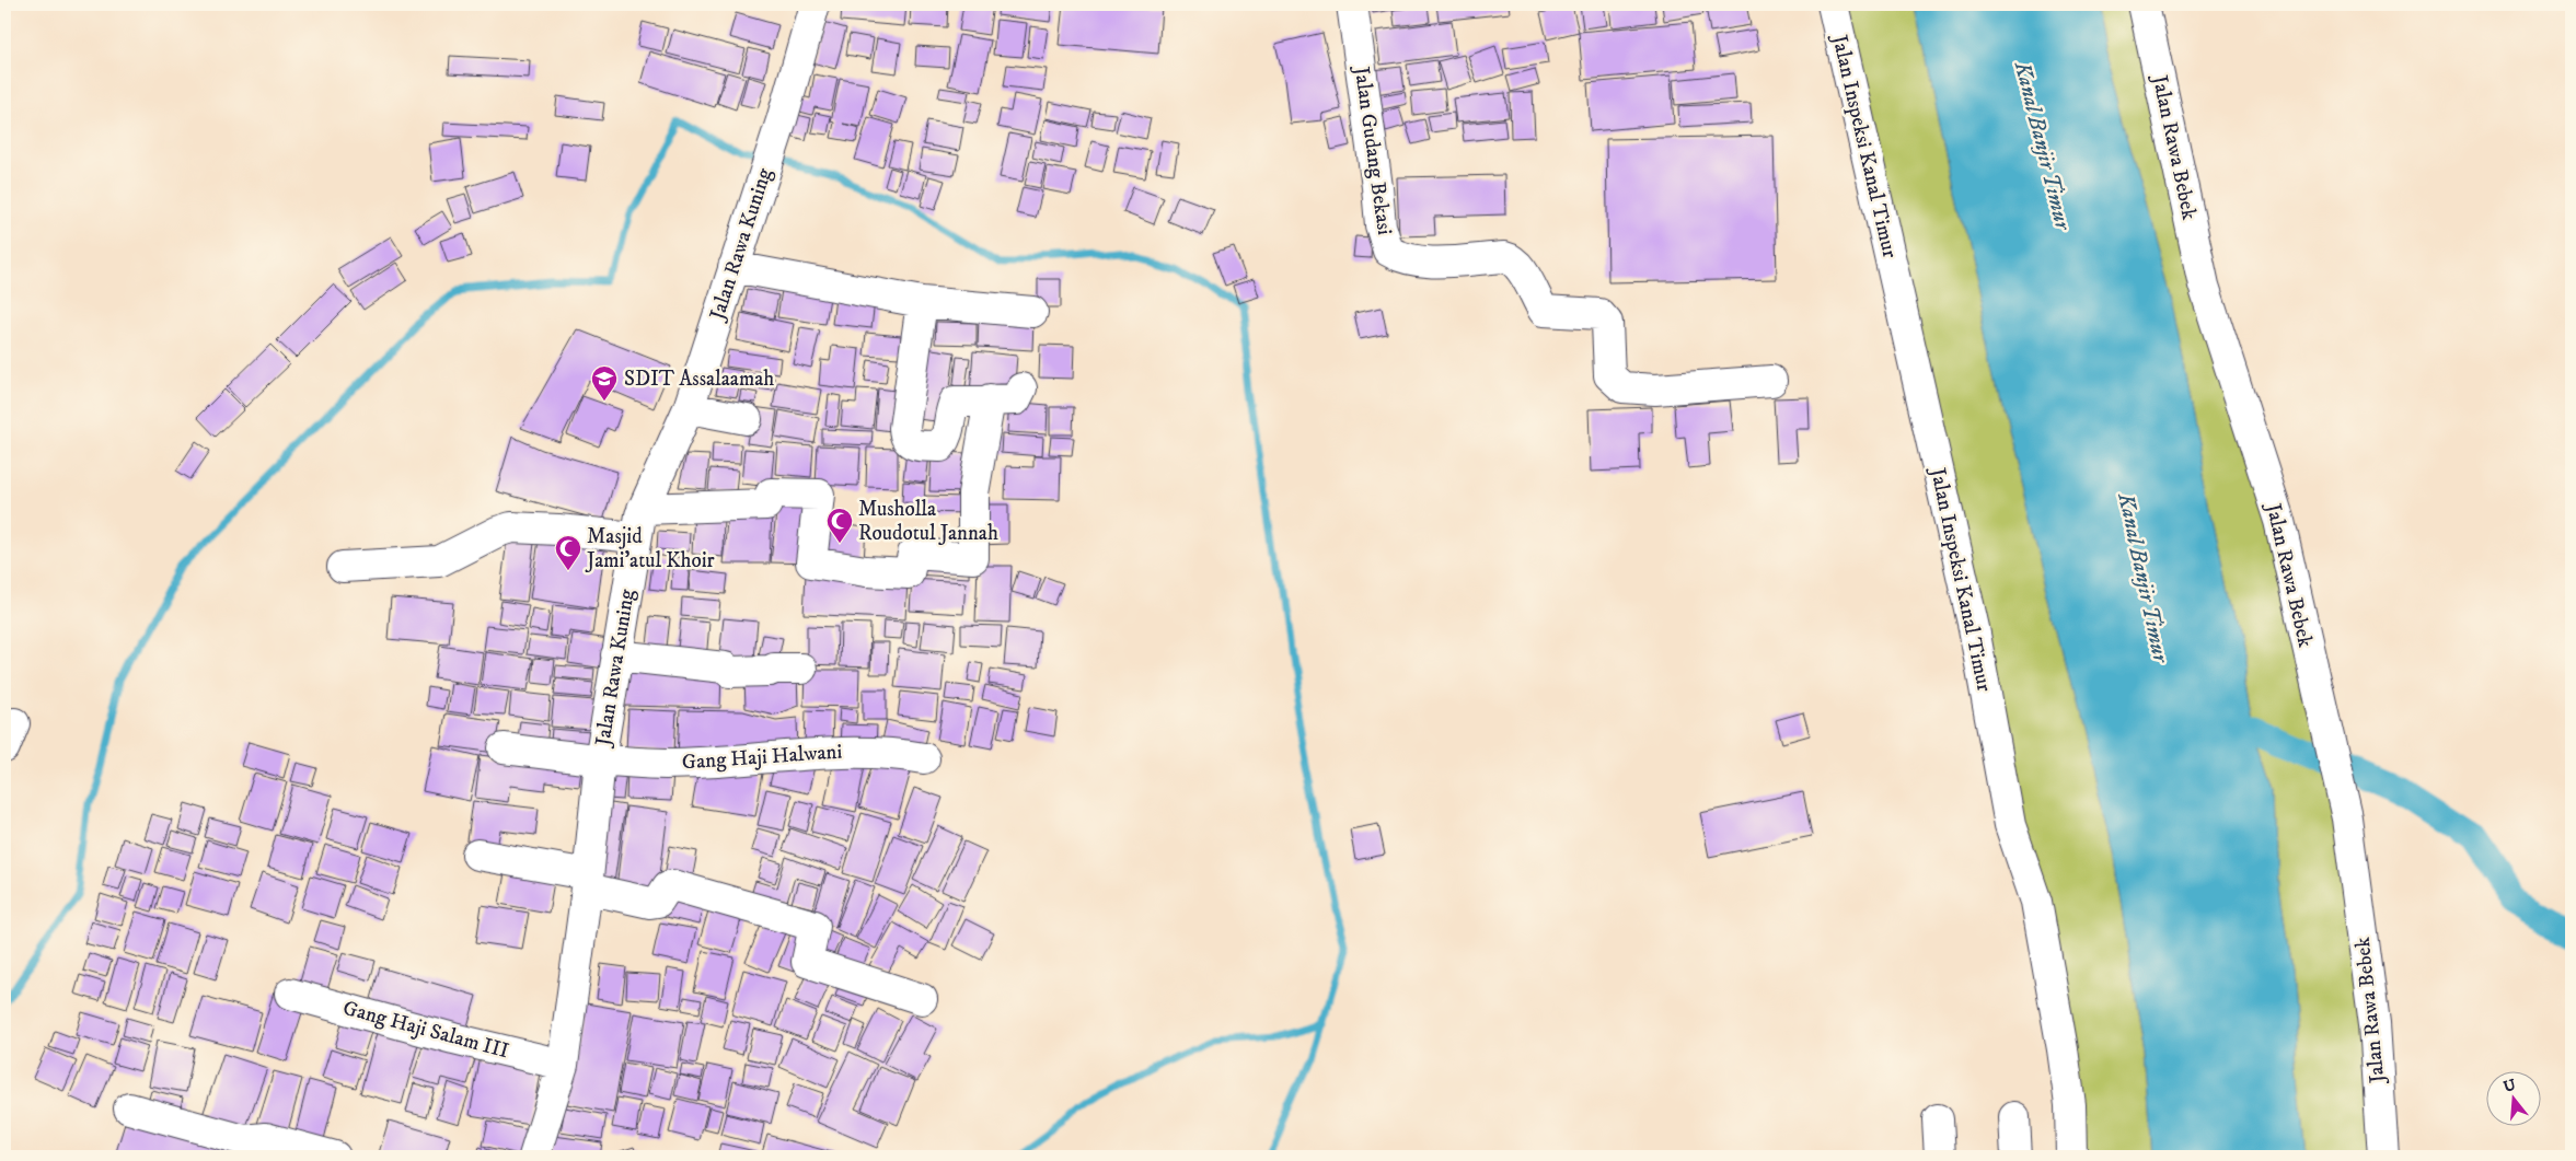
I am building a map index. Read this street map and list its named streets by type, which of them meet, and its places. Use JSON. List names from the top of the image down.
{
  "streets": {
    "street": [
      "Jalan Inspeksi Kanal Timur",
      "Jalan Rawa Bebek",
      "Jalan Gudang Bekasi",
      "Jalan Rawa Kuning",
      "Gang Haji Halwani",
      "Gang Haji Salam III"
    ]
  },
  "crossings": [
    ["Jalan Rawa Kuning", "Gang Haji Halwani"],
    ["Jalan Rawa Kuning", "Gang Haji Salam III"]
  ],
  "water": ["Kanal Banjir Timur"],
  "places": {
    "school or university": ["SDIT Assalaamah"],
    "mosque": ["Musholla Roudotul Jannah", "Masjid Jami'atul Khoir"]
  },
  "north": "top"
}
